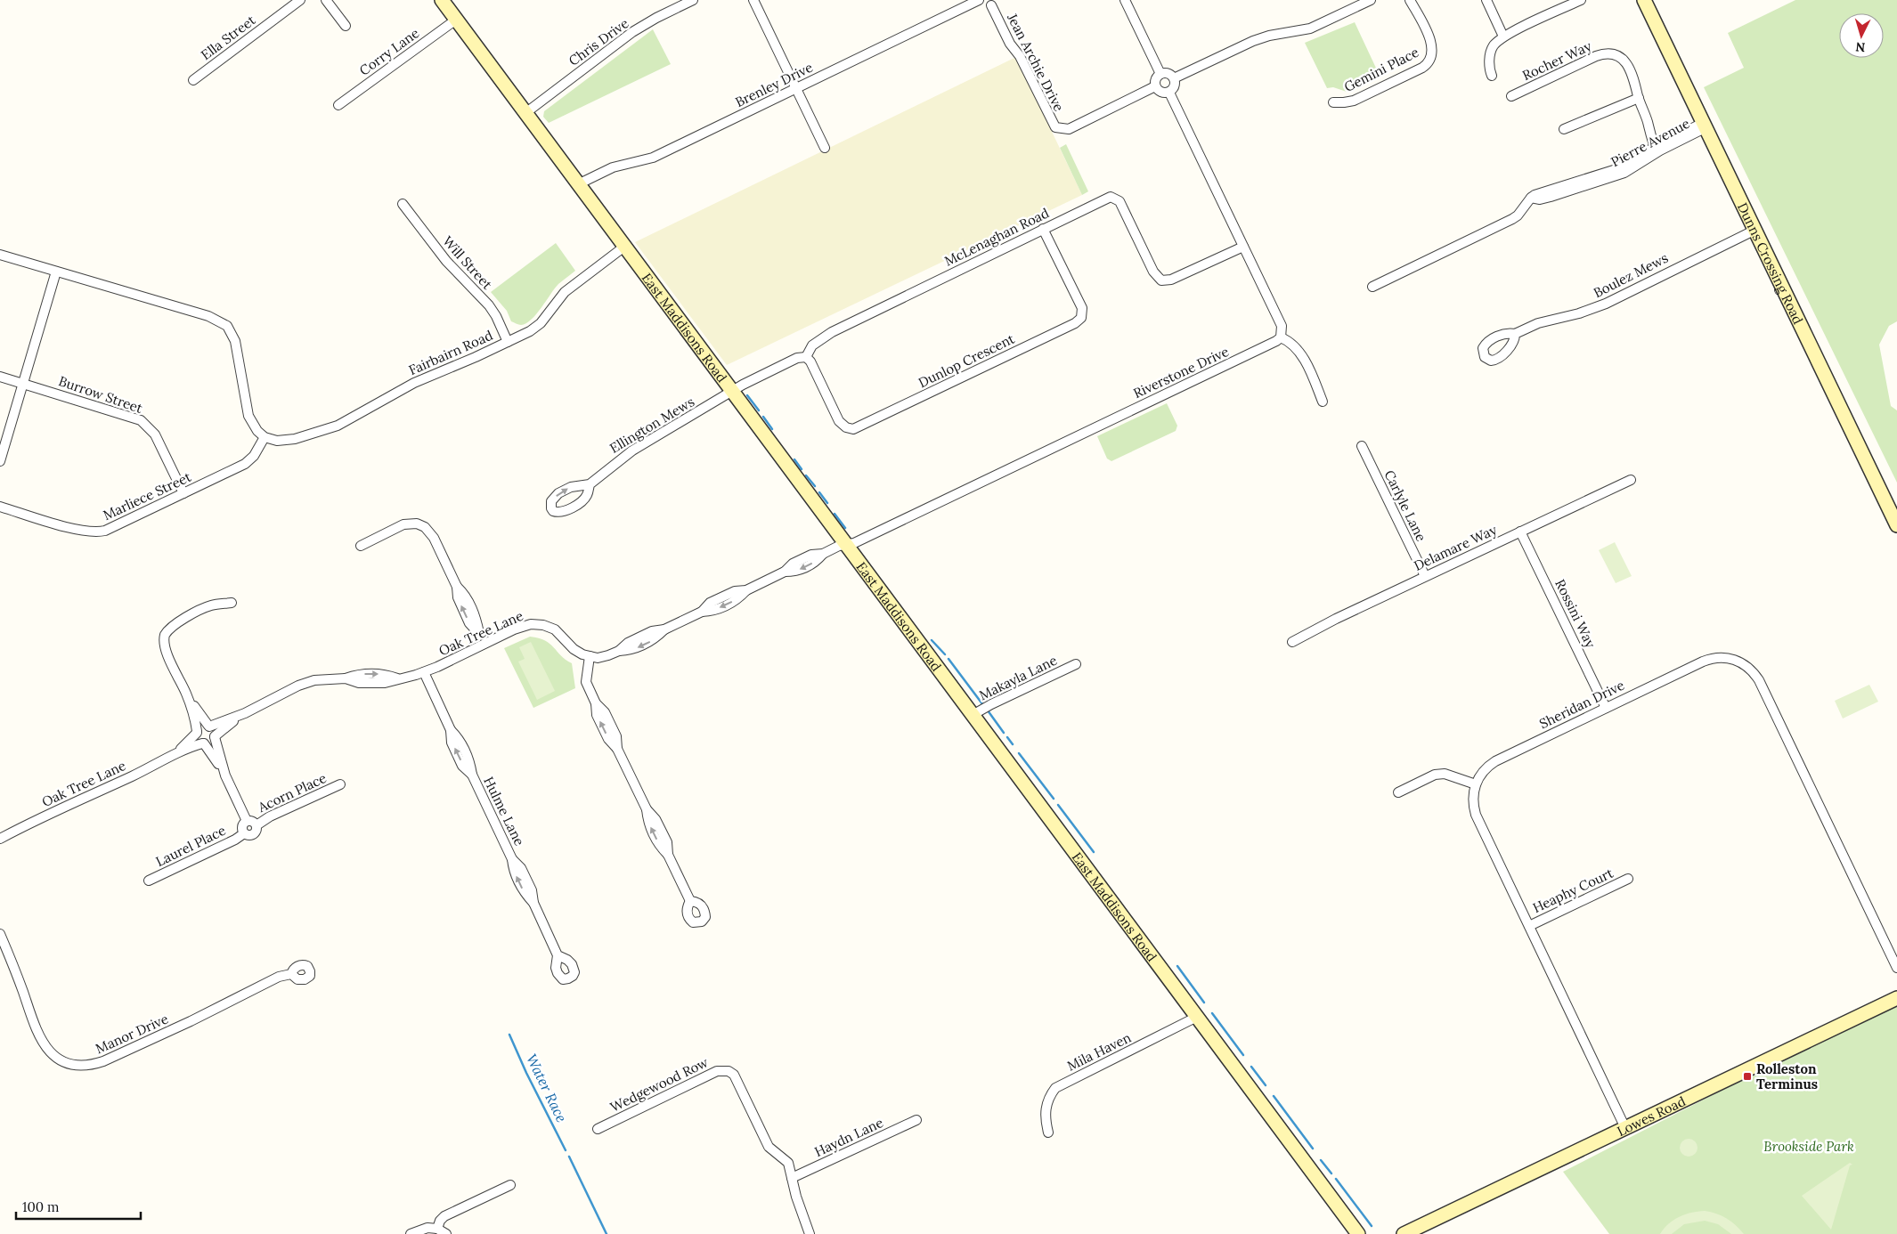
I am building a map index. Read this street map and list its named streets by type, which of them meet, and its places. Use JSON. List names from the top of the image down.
{
  "streets": {
    "street": [
      "Ella Street",
      "Chris Drive",
      "Corry Lane",
      "Rocher Way",
      "Jean Archie Drive",
      "Gemini Place",
      "Brenley Drive",
      "Pierre Avenue",
      "McLenaghan Road",
      "Will Street",
      "Dunns Crossing Road",
      "Boulez Mews",
      "East Maddisons Road",
      "Fairbairn Road",
      "Dunlop Crescent",
      "Riverstone Drive",
      "Burrow Street",
      "Ellington Mews",
      "Marliece Street",
      "Carlyle Lane",
      "Delamare Way",
      "Rossini Way",
      "Oak Tree Lane",
      "Makayla Lane",
      "Sheridan Drive",
      "Acorn Place",
      "Hulme Lane",
      "Laurel Place",
      "Heaphy Court",
      "Manor Drive",
      "Mila Haven",
      "Wedgewood Row",
      "Lowes Road",
      "Haydn Lane"
    ]
  },
  "crossings": [
    ["Chris Drive", "East Maddisons Road"],
    ["Corry Lane", "East Maddisons Road"],
    ["Rocher Way", "Pierre Avenue"],
    ["Brenley Drive", "East Maddisons Road"],
    ["Pierre Avenue", "Dunns Crossing Road"],
    ["McLenaghan Road", "Dunlop Crescent"],
    ["Will Street", "Fairbairn Road"],
    ["Dunns Crossing Road", "Boulez Mews"],
    ["East Maddisons Road", "Fairbairn Road"],
    ["East Maddisons Road", "Riverstone Drive"],
    ["East Maddisons Road", "Ellington Mews"],
    ["East Maddisons Road", "Makayla Lane"],
    ["East Maddisons Road", "Mila Haven"],
    ["Fairbairn Road", "Marliece Street"],
    ["Burrow Street", "Marliece Street"],
    ["Carlyle Lane", "Delamare Way"],
    ["Delamare Way", "Rossini Way"],
    ["Rossini Way", "Sheridan Drive"],
    ["Oak Tree Lane", "Hulme Lane"],
    ["Acorn Place", "Laurel Place"],
    ["Wedgewood Row", "Haydn Lane"]
  ],
  "water": ["Water Race"],
  "parks": ["Brookside Park"],
  "places": {
    "transit": ["Rolleston Terminus"]
  },
  "scale_bar": "100 m",
  "north": "bottom"
}
